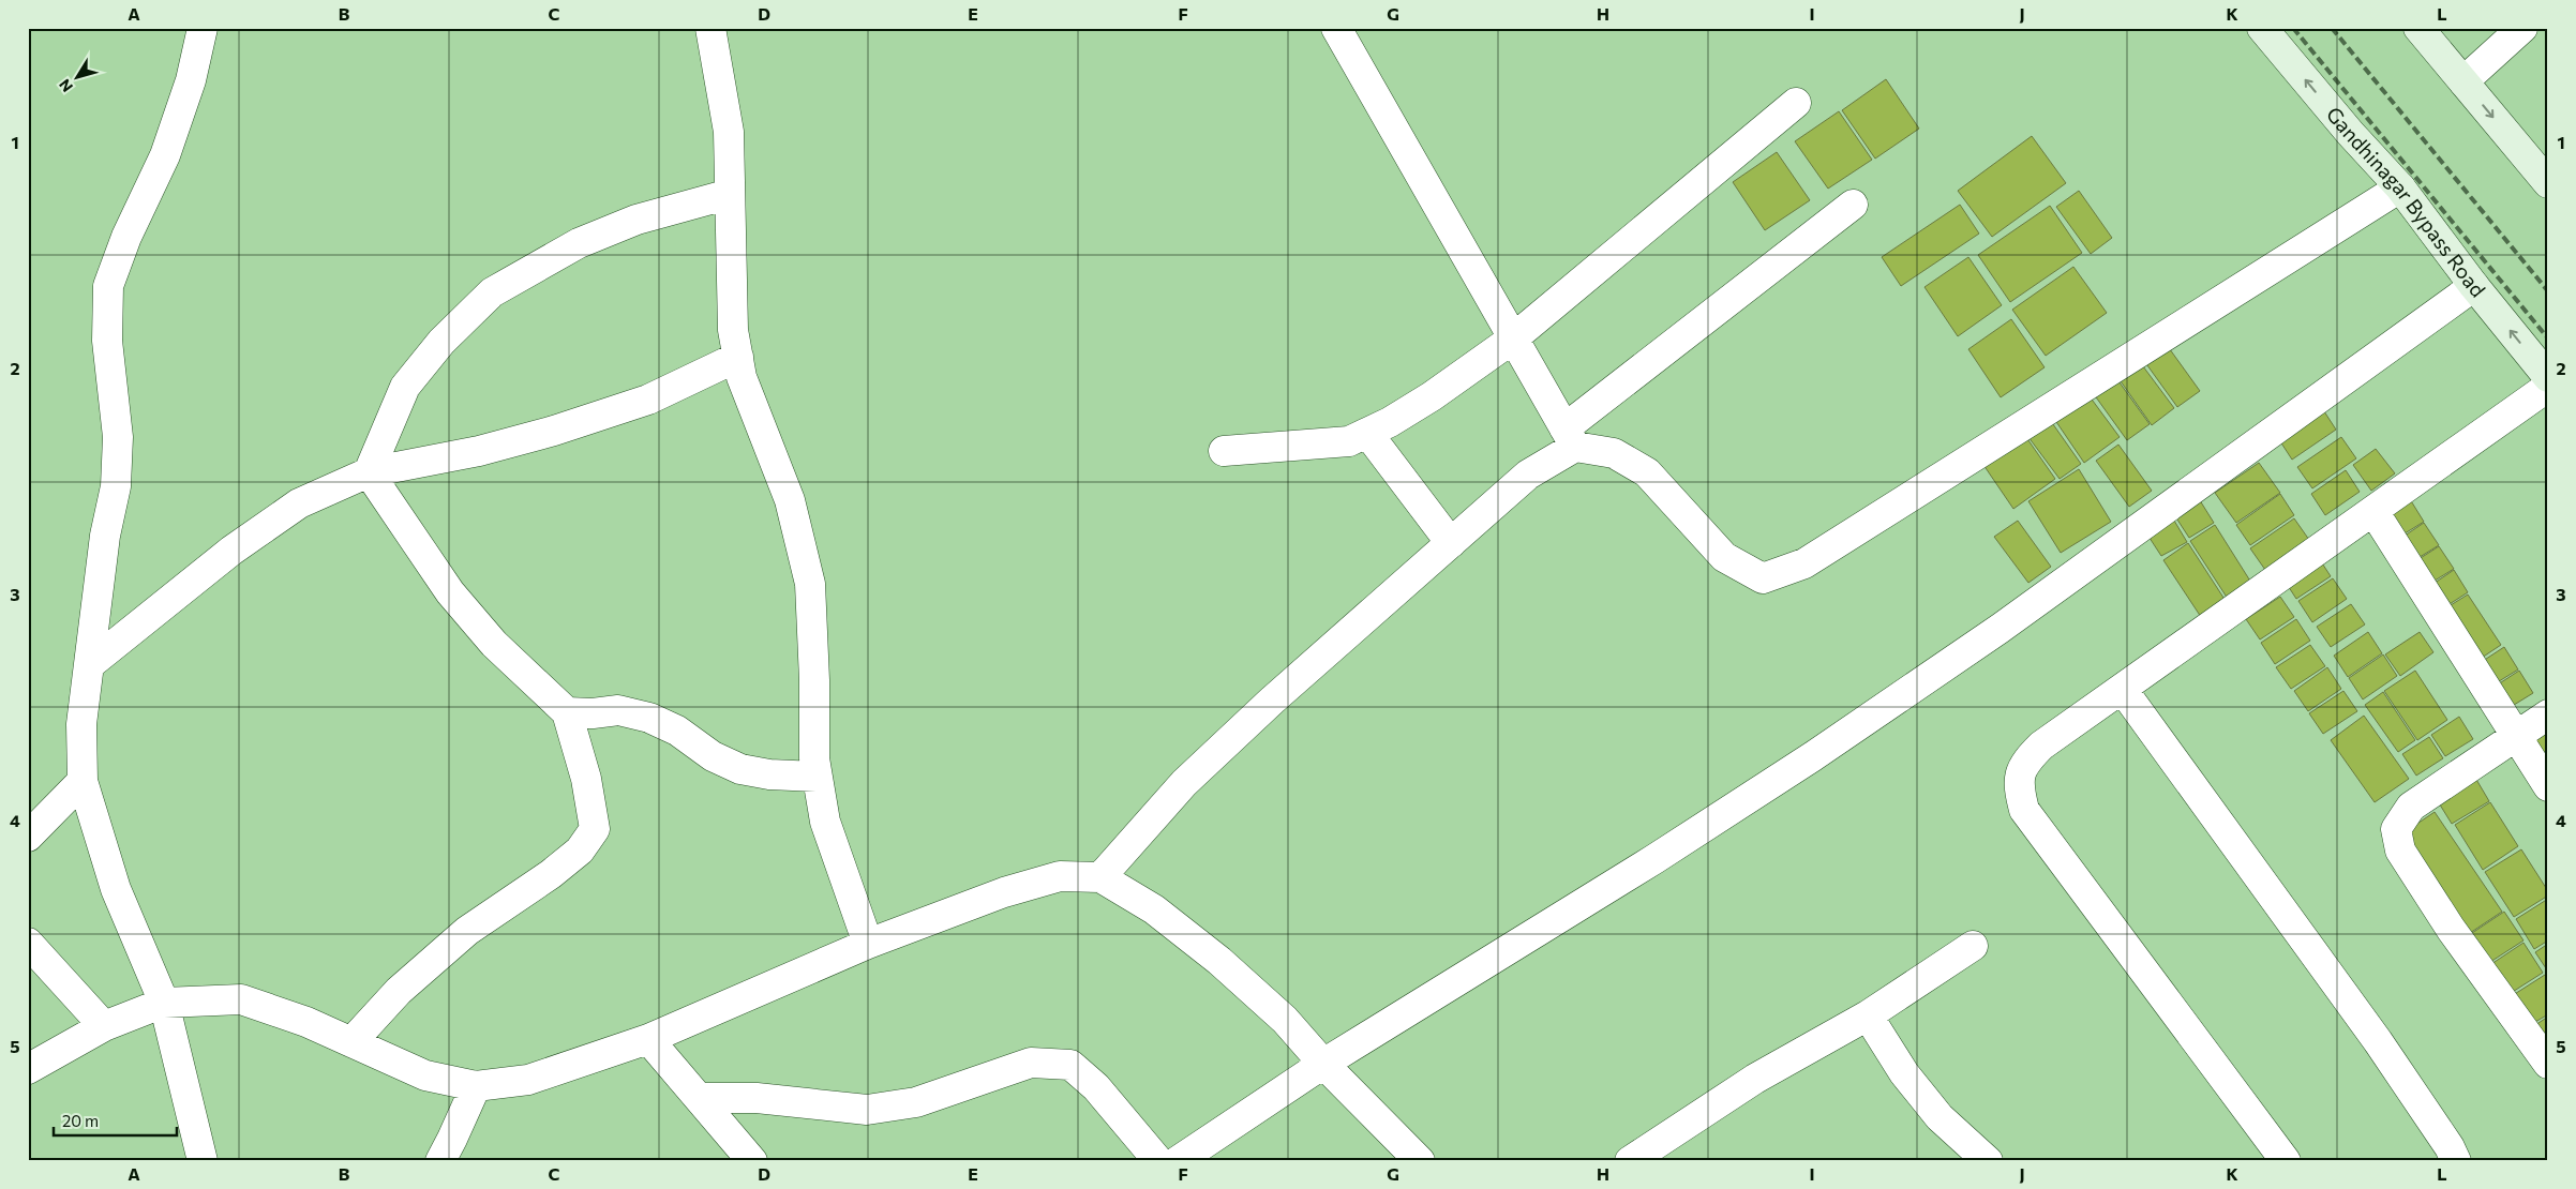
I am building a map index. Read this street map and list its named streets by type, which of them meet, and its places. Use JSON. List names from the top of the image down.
{
  "streets": {
    "main road": ["Gandhinagar Bypass Road"]
  },
  "scale_bar": "20 m",
  "north": "bottom left",
  "grid": {
    "columns": [
      "A",
      "B",
      "C",
      "D",
      "E",
      "F",
      "G",
      "H",
      "I",
      "J",
      "K",
      "L"
    ],
    "rows": [
      "1",
      "2",
      "3",
      "4",
      "5"
    ]
  }
}
